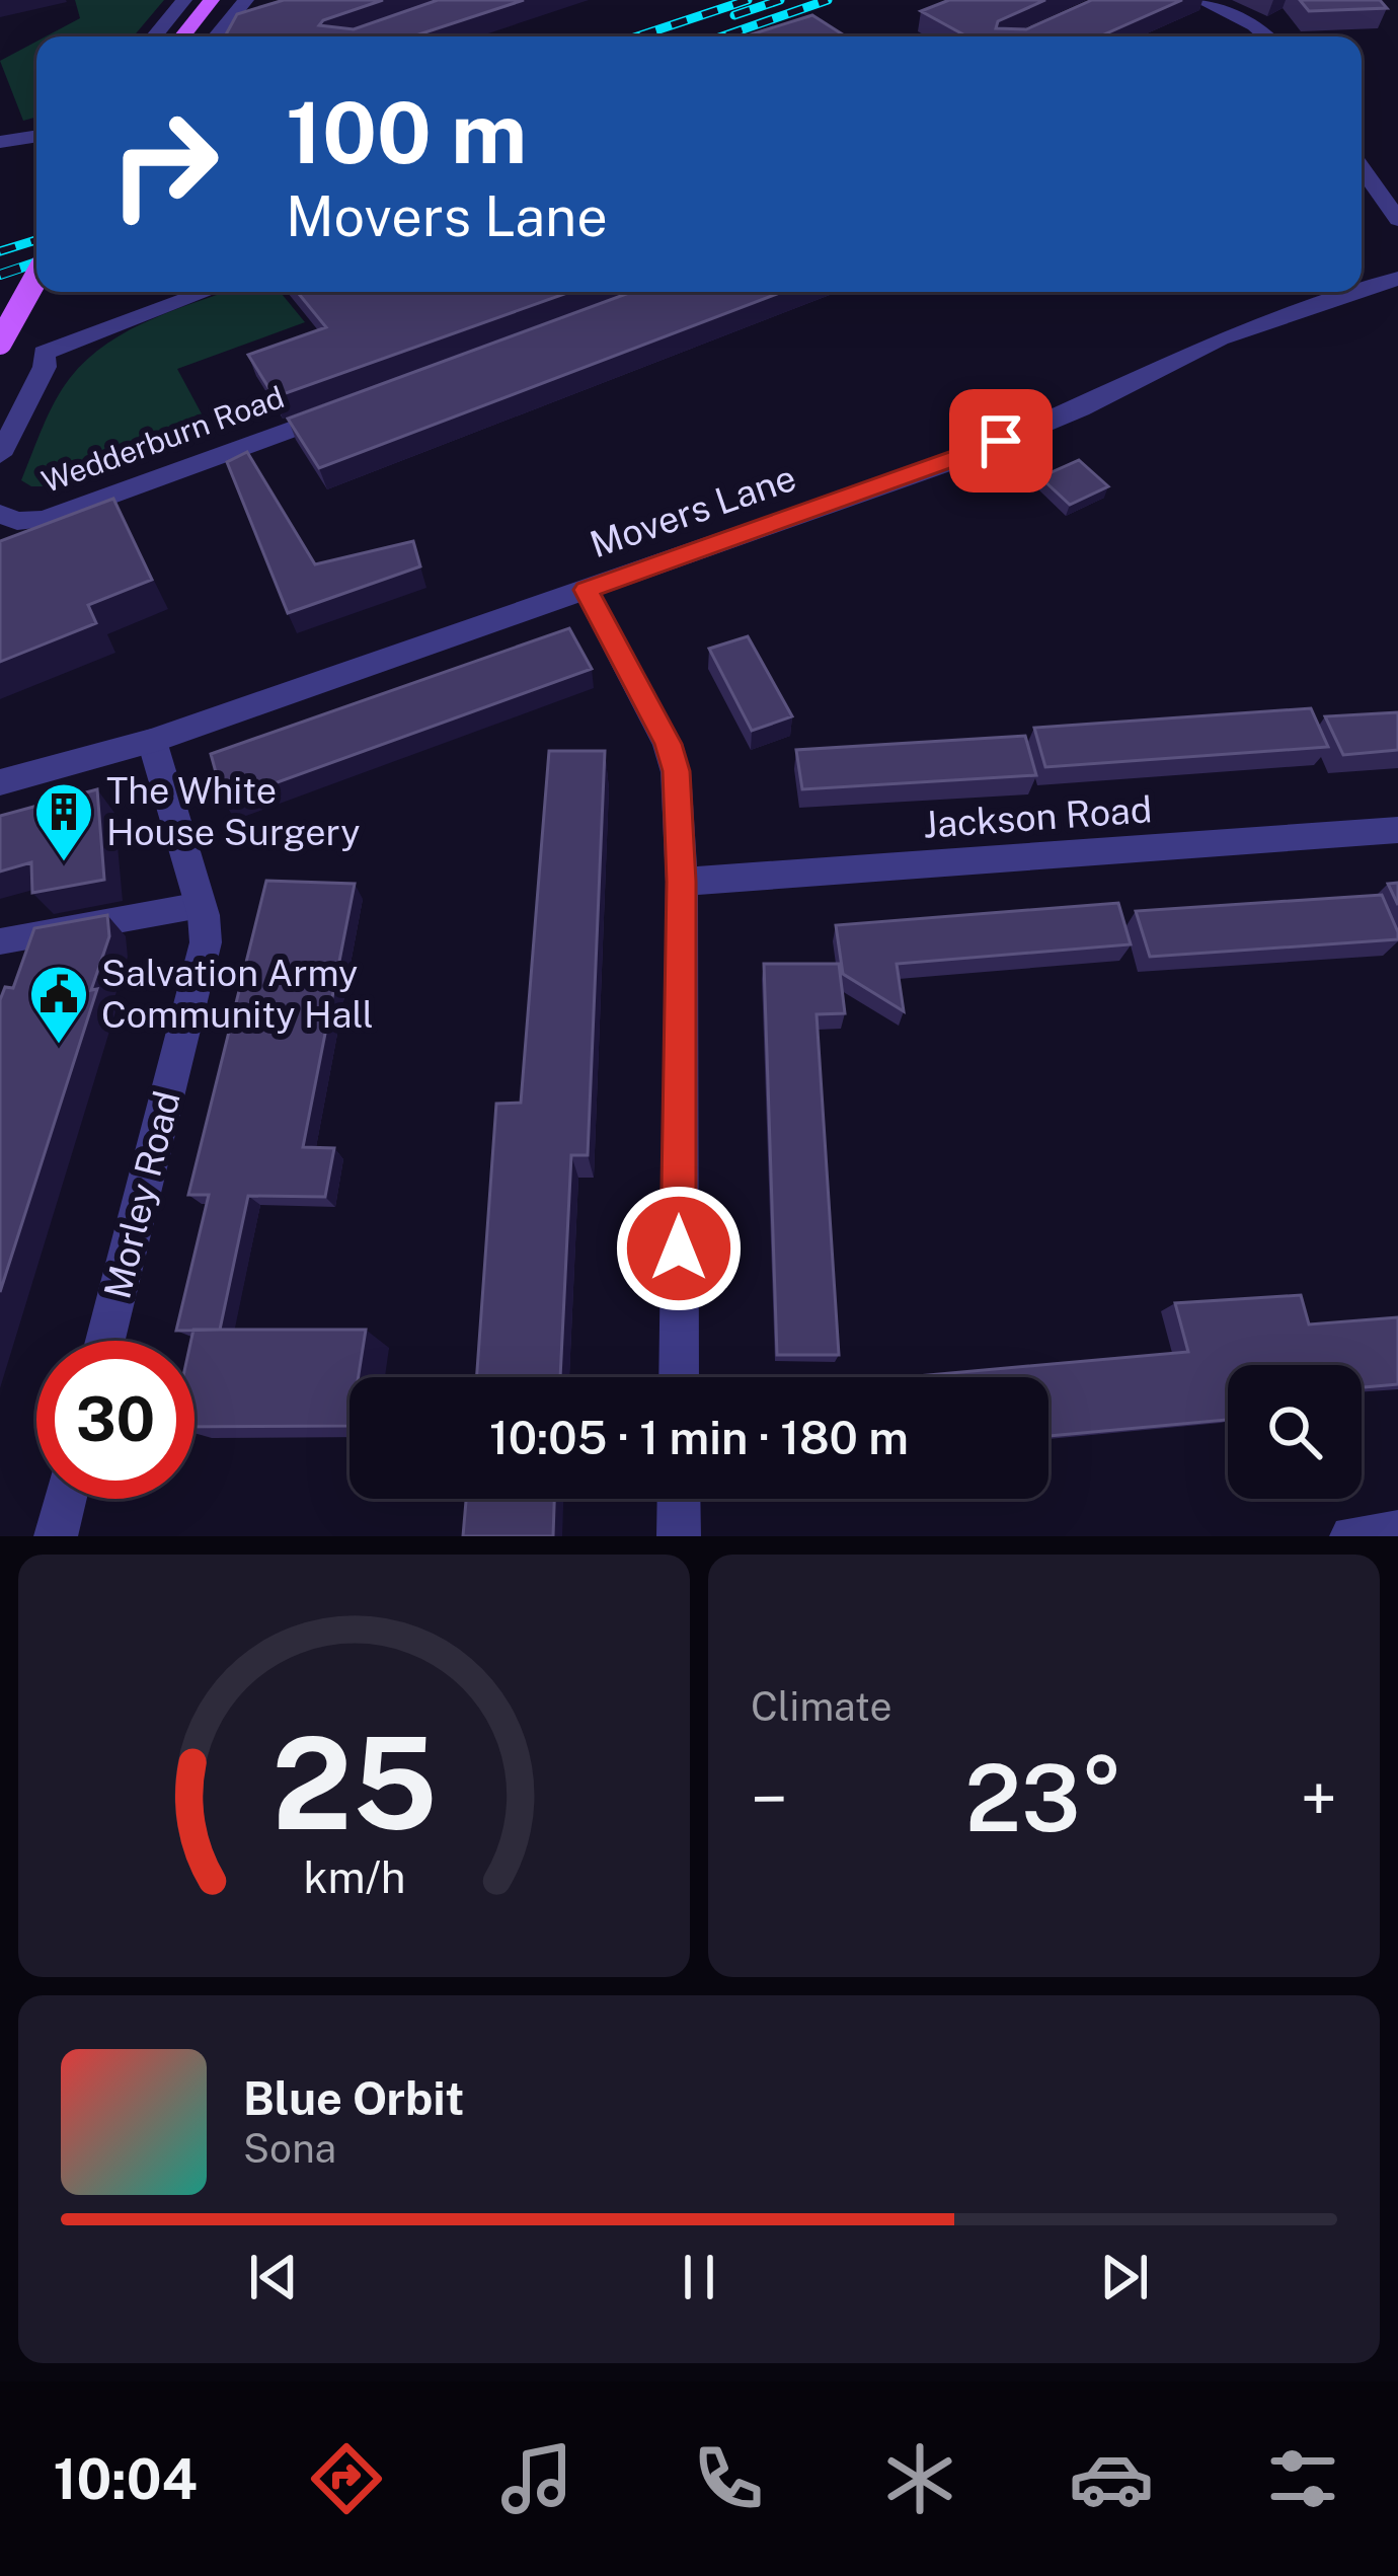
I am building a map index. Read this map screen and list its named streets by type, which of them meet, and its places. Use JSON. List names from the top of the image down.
{
  "streets": {
    "street": [
      "Wedderburn Road",
      "Movers Lane",
      "Jackson Road",
      "Morley Road"
    ]
  },
  "crossings": [
    ["Movers Lane", "Morley Road"]
  ],
  "places": {
    "building": ["The White House Surgery"],
    "public building": ["Salvation Army Community Hall"]
  },
  "page": {
    "turn": ["100 m", "Movers Lane"],
    "limit": "30",
    "trip": "10:05 · 1 min · 180 m",
    "tile": "Climate",
    "heat": ["−", "23°", "+"],
    "song": ["Blue Orbit", "Sona"],
    "tabs": "10:04",
    "gauge": ["25", "km/h"]
  }
}
